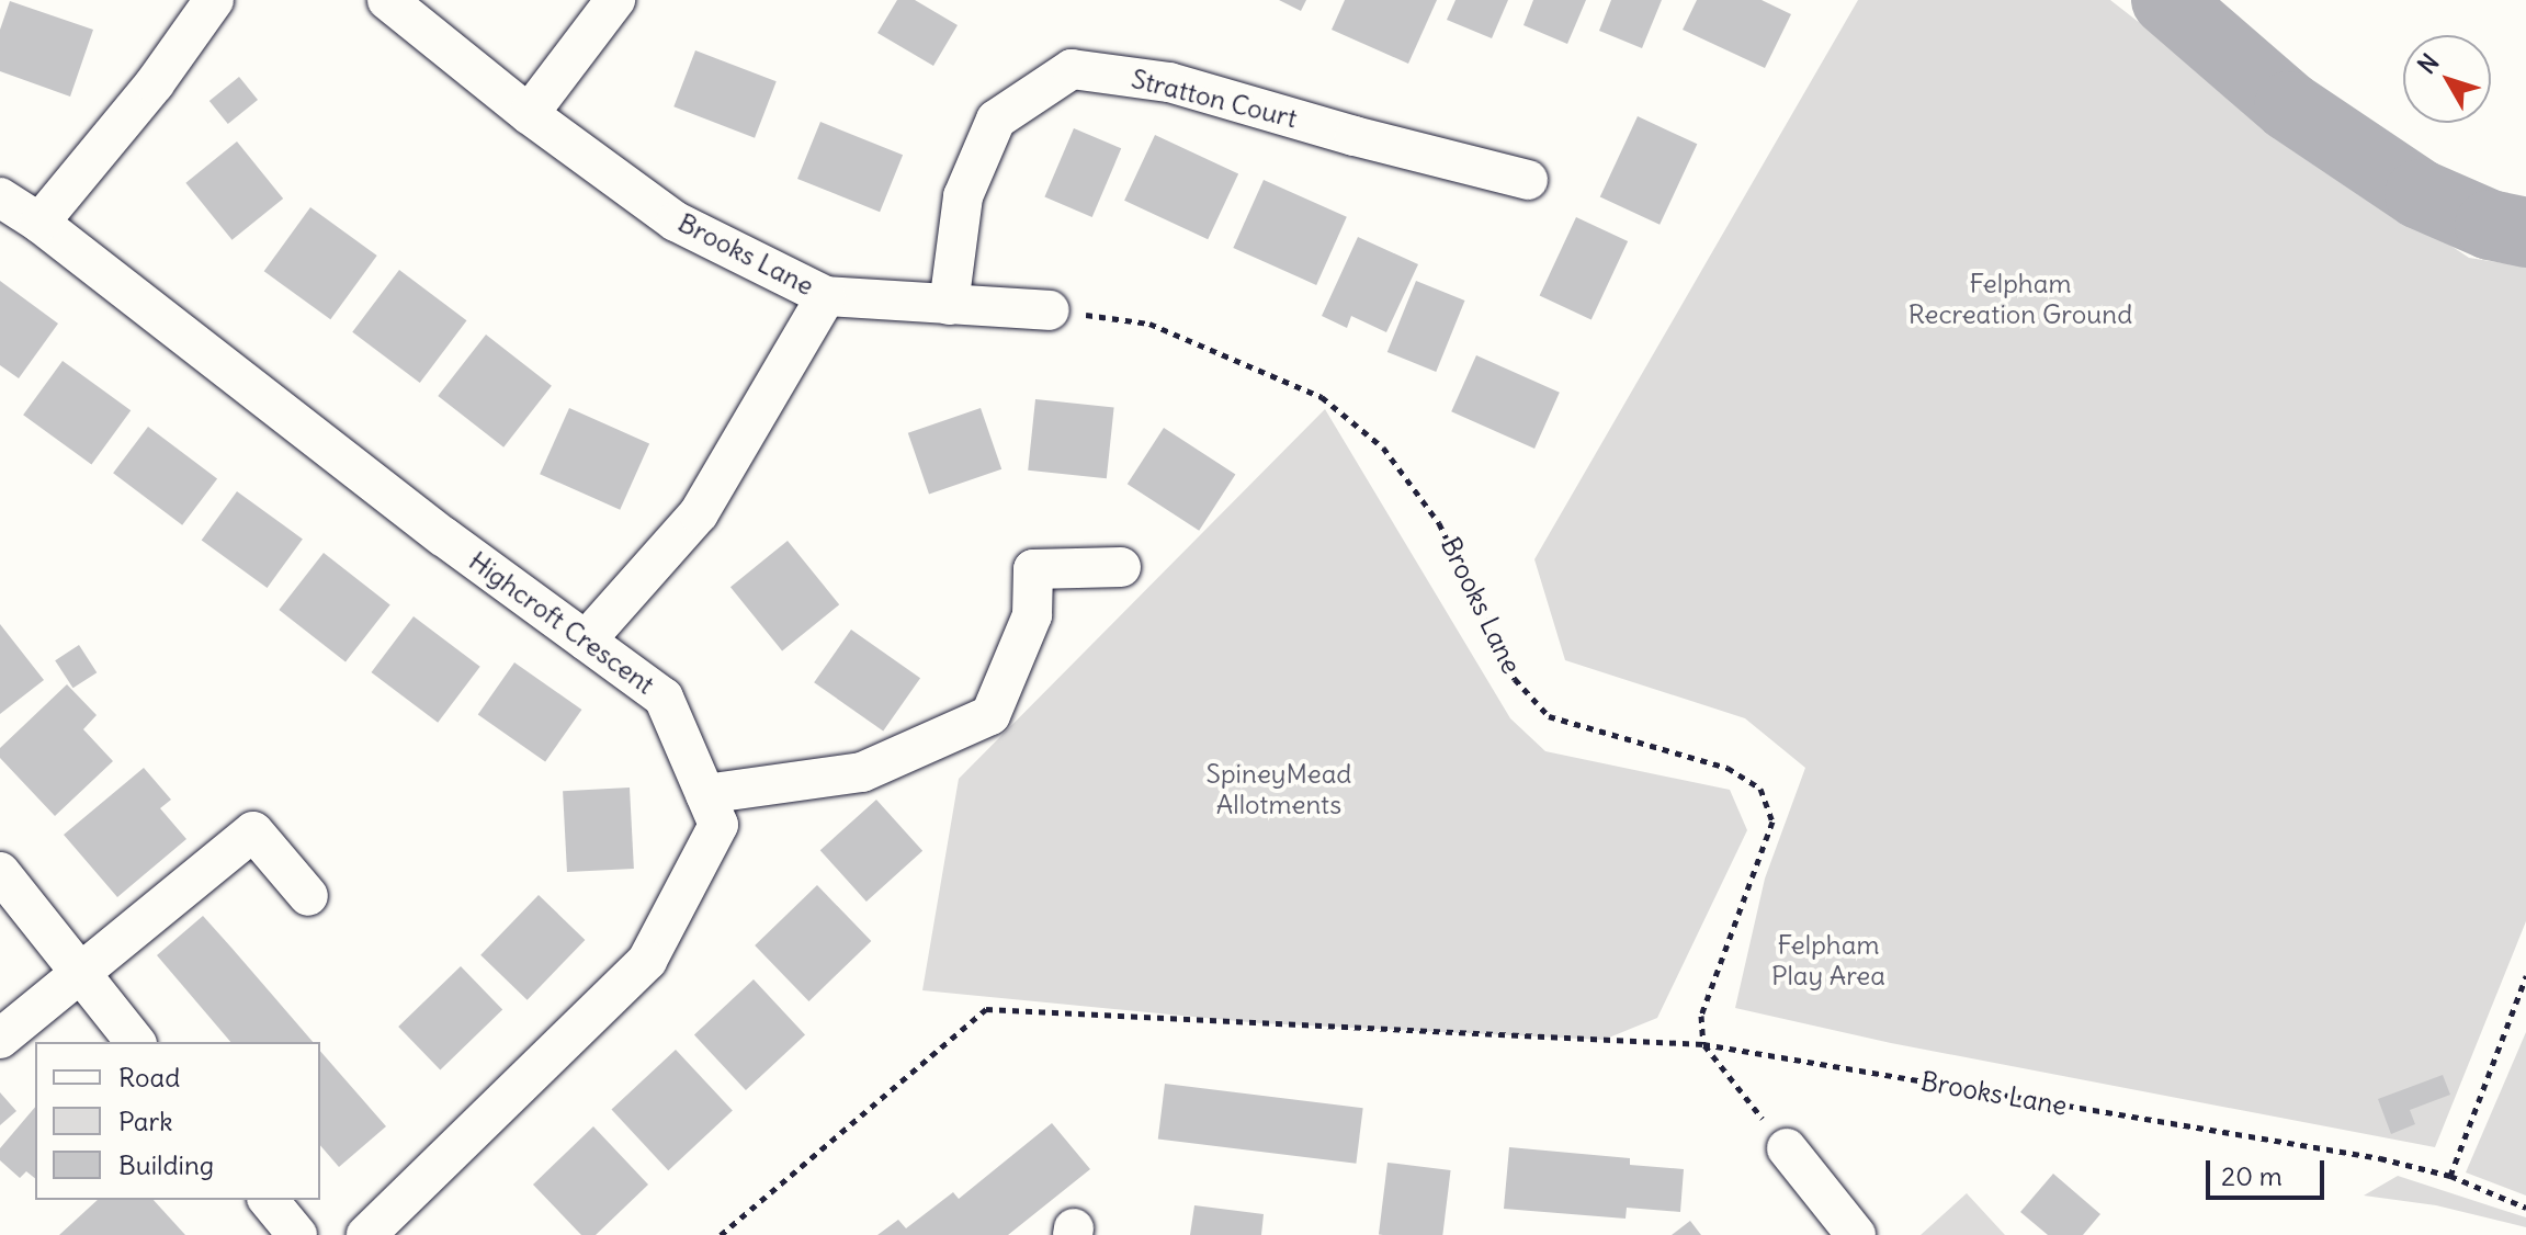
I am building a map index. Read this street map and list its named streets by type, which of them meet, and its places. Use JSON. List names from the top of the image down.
{
  "streets": {
    "street": ["Stratton Court", "Brooks Lane", "Highcroft Crescent"]
  },
  "crossings": [
    ["Stratton Court", "Brooks Lane"]
  ],
  "parks": ["Felpham Recreation Ground", "SpineyMead Allotments", "Felpham Play Area"],
  "legend": ["Road", "Park", "Building"],
  "scale_bar": "20 m",
  "north": "top left"
}
